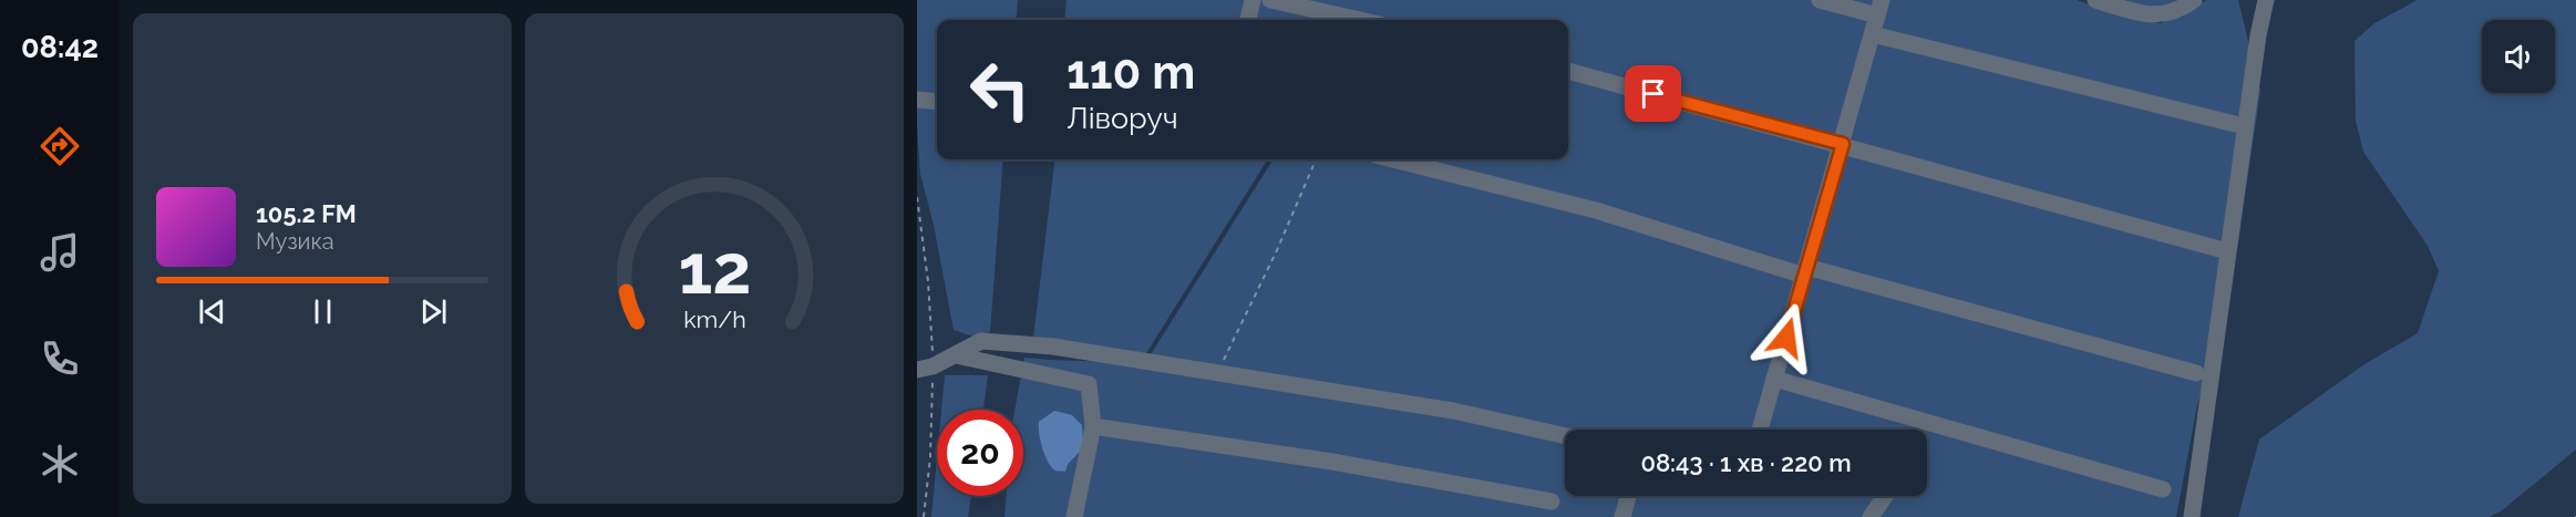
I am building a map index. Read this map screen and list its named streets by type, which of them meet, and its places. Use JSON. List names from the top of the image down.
{
  "page": {
    "tabs": "08:42",
    "turn": ["110 m", "Ліворуч"],
    "song": ["105.2 FM", "Музика"],
    "limit": "20",
    "trip": "08:43 · 1 хв · 220 m",
    "gauge": ["12", "km/h"]
  }
}
